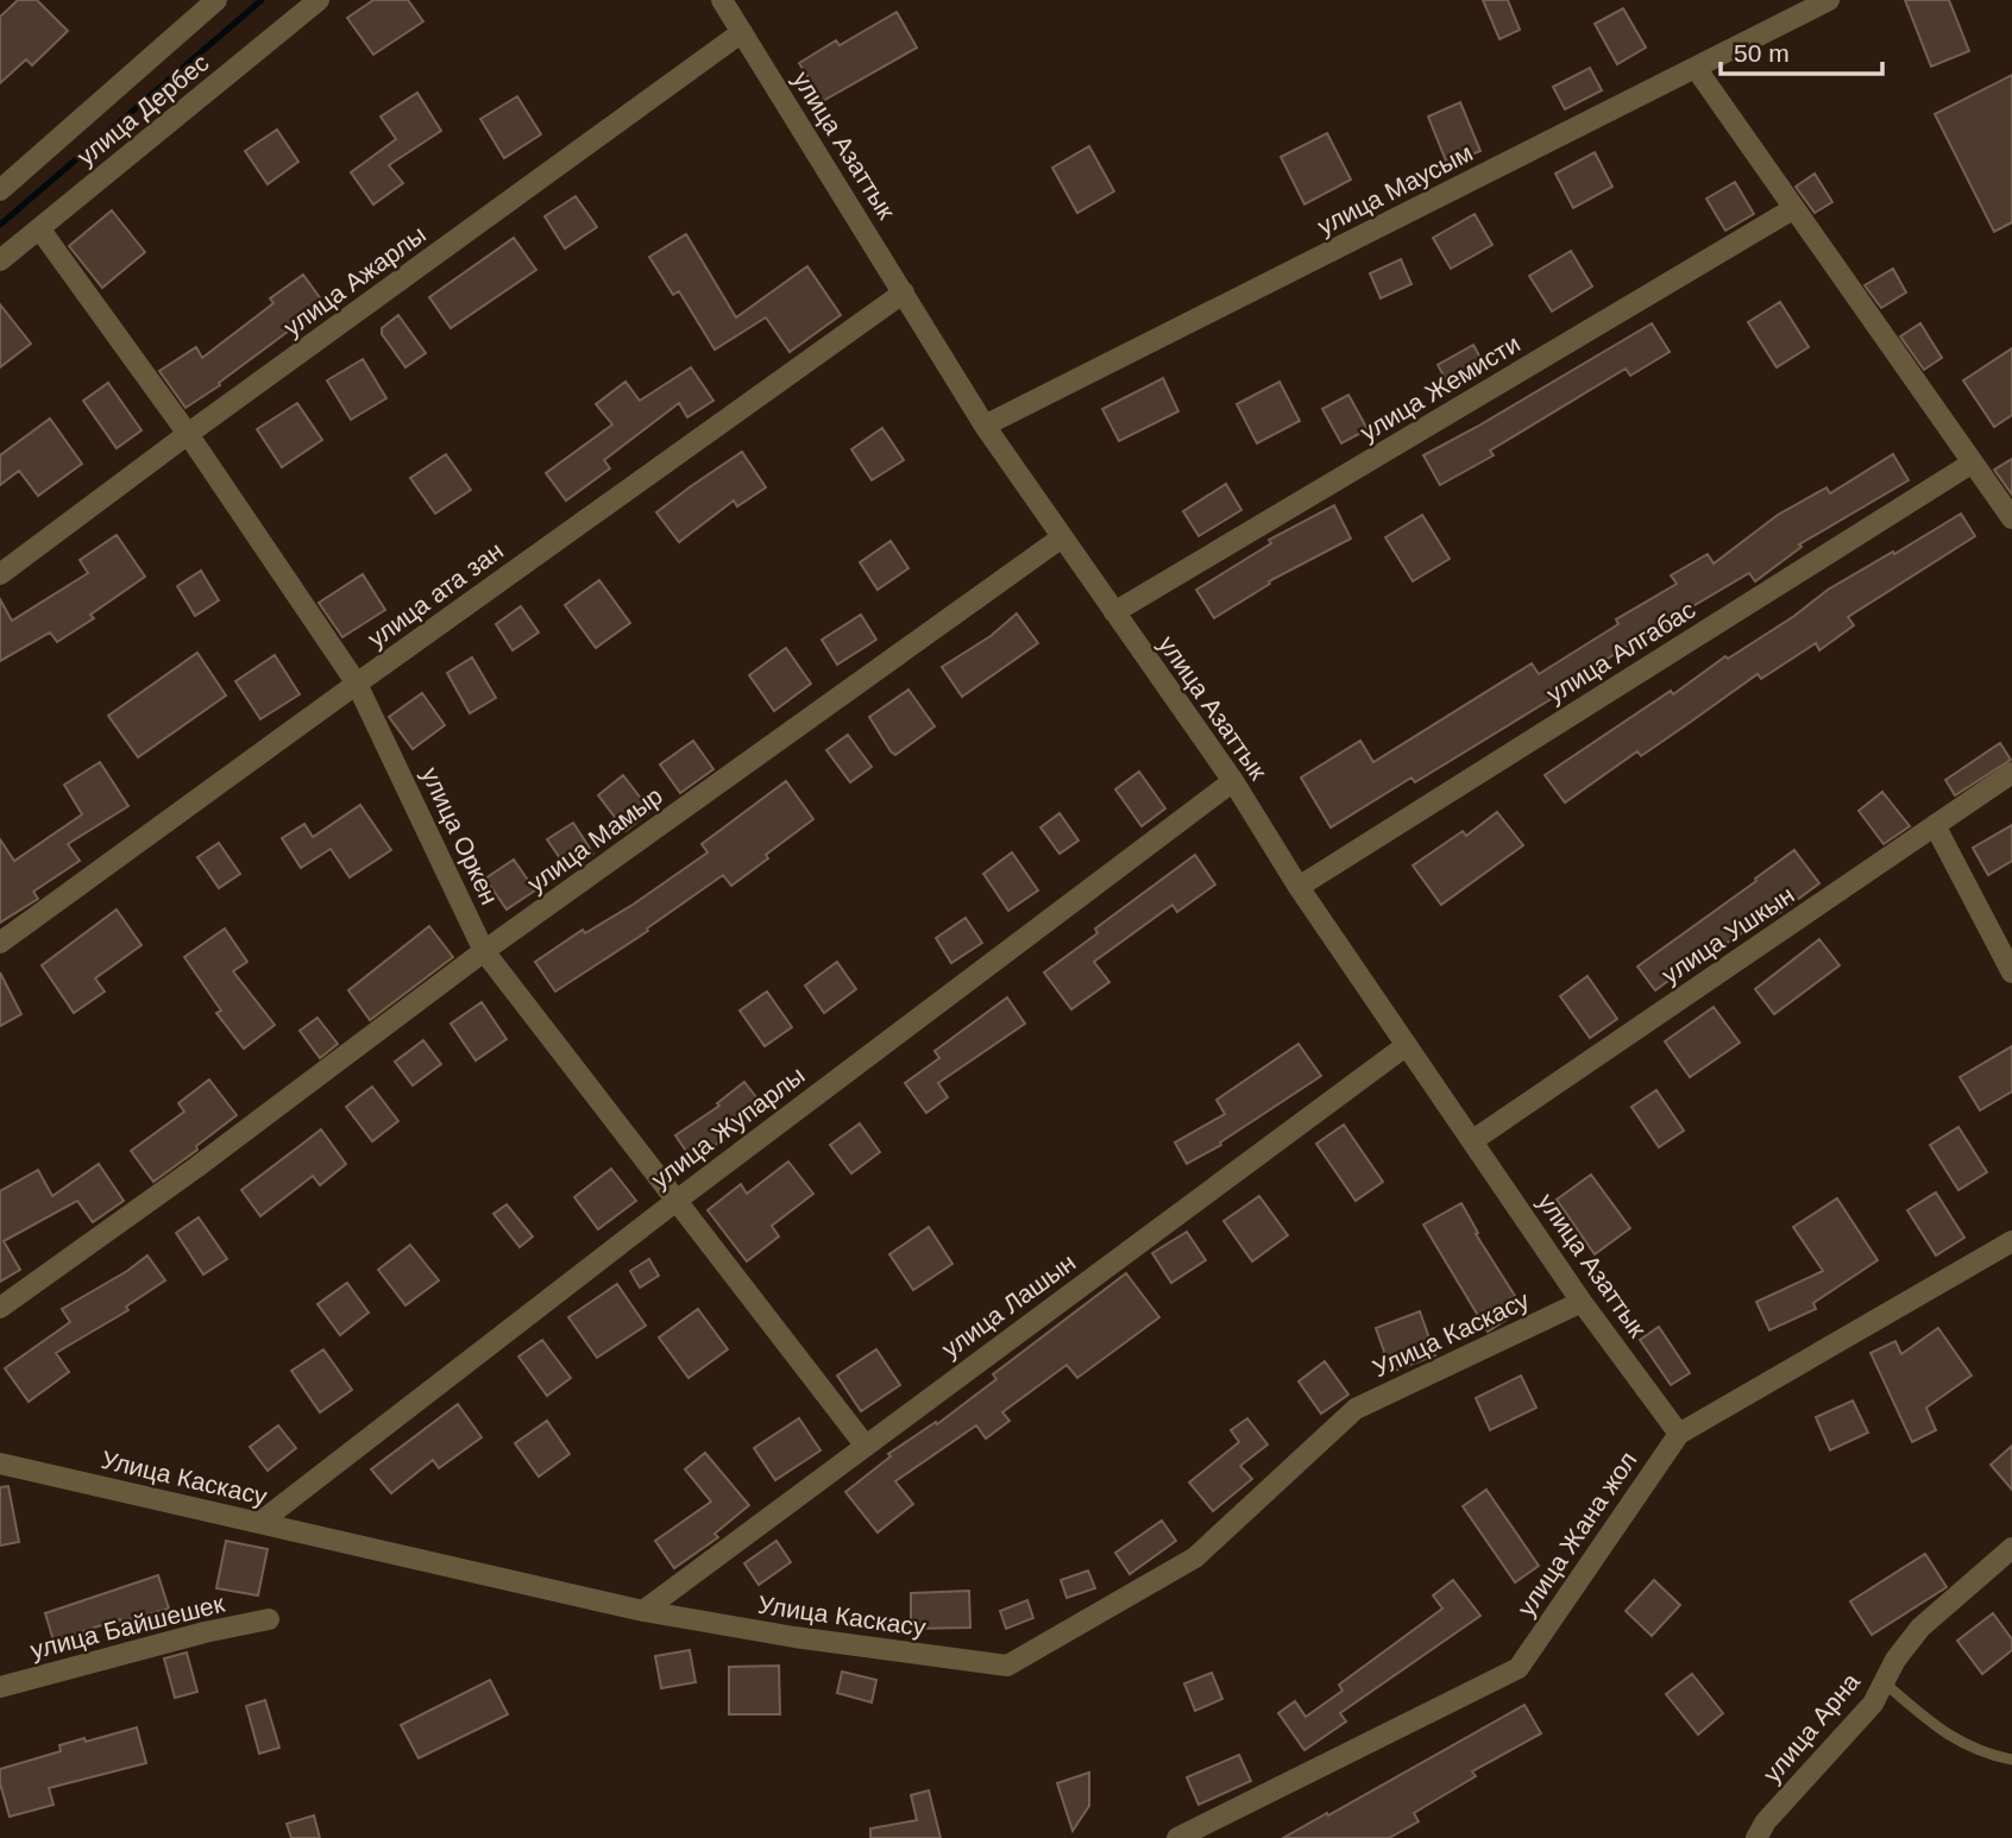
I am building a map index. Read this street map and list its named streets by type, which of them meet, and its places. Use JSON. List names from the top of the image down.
{
  "streets": {
    "street": [
      "улица Дербес",
      "улица Азаттык",
      "улица Маусым",
      "улица Ажарлы",
      "улица Жемисти",
      "улица ата зан",
      "улица Алгабас",
      "улица Оркен",
      "улица Мамыр",
      "улица Ушкын",
      "улица Жупарлы",
      "улица Лашын",
      "Улица Каскасу",
      "улица Жана жол",
      "улица Байшешек",
      "улица Арна"
    ]
  },
  "crossings": [
    ["улица Дербес", "улица Оркен"],
    ["улица Азаттык", "улица Маусым"],
    ["улица Азаттык", "улица Ажарлы"],
    ["улица Азаттык", "улица Жемисти"],
    ["улица Азаттык", "улица ата зан"],
    ["улица Азаттык", "улица Алгабас"],
    ["улица Азаттык", "улица Мамыр"],
    ["улица Азаттык", "улица Ушкын"],
    ["улица Азаттык", "улица Жупарлы"],
    ["улица Азаттык", "улица Лашын"],
    ["улица Азаттык", "Улица Каскасу"],
    ["улица Азаттык", "улица Жана жол"],
    ["улица Ажарлы", "улица Оркен"],
    ["улица ата зан", "улица Оркен"],
    ["улица Оркен", "улица Мамыр"],
    ["улица Оркен", "улица Жупарлы"],
    ["улица Оркен", "улица Лашын"],
    ["улица Жупарлы", "Улица Каскасу"],
    ["улица Лашын", "Улица Каскасу"]
  ],
  "scale_bar": "50 m"
}
